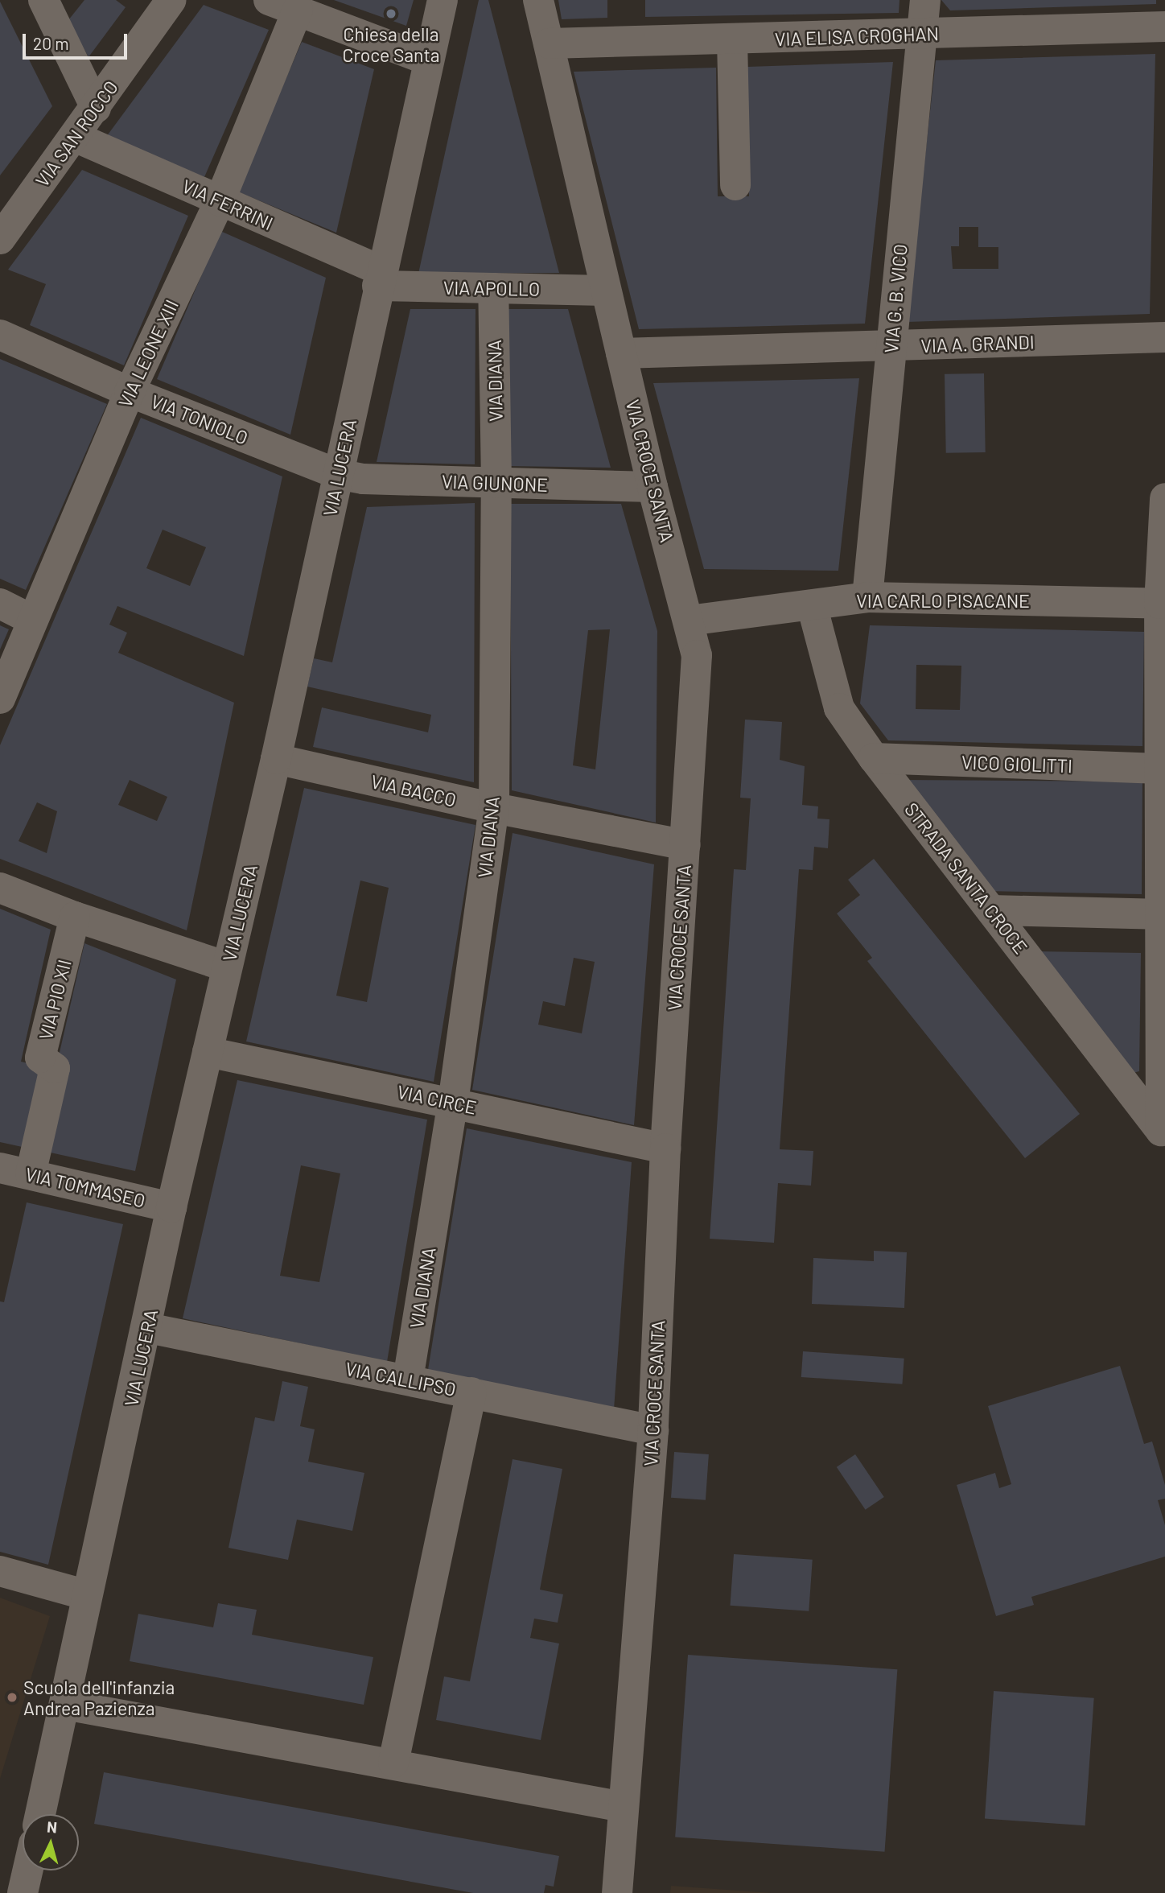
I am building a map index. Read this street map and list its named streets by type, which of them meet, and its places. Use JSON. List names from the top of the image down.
{
  "streets": {
    "street": [
      "VIA ELISA CROGHAN",
      "VIA SAN ROCCO",
      "VIA FERRINI",
      "VIA APOLLO",
      "VIA G. B. VICO",
      "VIA A. GRANDI",
      "VIA LEONE XIII",
      "VIA DIANA",
      "VIA TONIOLO",
      "VIA LUCERA",
      "VIA CROCE SANTA",
      "VIA GIUNONE",
      "VIA CARLO PISACANE",
      "VICO GIOLITTI",
      "VIA BACCO",
      "STRADA SANTA CROCE",
      "VIA PIO XII",
      "VIA CIRCE",
      "VIA TOMMASEO",
      "VIA CALLIPSO"
    ]
  },
  "crossings": [
    ["VIA ELISA CROGHAN", "VIA G. B. VICO"],
    ["VIA ELISA CROGHAN", "VIA CROCE SANTA"],
    ["VIA SAN ROCCO", "VIA FERRINI"],
    ["VIA FERRINI", "VIA APOLLO"],
    ["VIA FERRINI", "VIA LEONE XIII"],
    ["VIA FERRINI", "VIA LUCERA"],
    ["VIA APOLLO", "VIA DIANA"],
    ["VIA APOLLO", "VIA LUCERA"],
    ["VIA APOLLO", "VIA CROCE SANTA"],
    ["VIA G. B. VICO", "VIA A. GRANDI"],
    ["VIA G. B. VICO", "VIA CARLO PISACANE"],
    ["VIA A. GRANDI", "VIA CROCE SANTA"],
    ["VIA LEONE XIII", "VIA TONIOLO"],
    ["VIA DIANA", "VIA GIUNONE"],
    ["VIA DIANA", "VIA BACCO"],
    ["VIA DIANA", "VIA CIRCE"],
    ["VIA DIANA", "VIA CALLIPSO"],
    ["VIA TONIOLO", "VIA LUCERA"],
    ["VIA TONIOLO", "VIA GIUNONE"],
    ["VIA LUCERA", "VIA GIUNONE"],
    ["VIA LUCERA", "VIA BACCO"],
    ["VIA LUCERA", "VIA CIRCE"],
    ["VIA LUCERA", "VIA TOMMASEO"],
    ["VIA LUCERA", "VIA CALLIPSO"],
    ["VIA CROCE SANTA", "VIA GIUNONE"],
    ["VIA CROCE SANTA", "VIA CARLO PISACANE"],
    ["VIA CROCE SANTA", "VIA BACCO"],
    ["VIA CROCE SANTA", "VIA CIRCE"],
    ["VIA CROCE SANTA", "VIA CALLIPSO"],
    ["VIA CARLO PISACANE", "STRADA SANTA CROCE"],
    ["VICO GIOLITTI", "STRADA SANTA CROCE"],
    ["VIA PIO XII", "VIA TOMMASEO"]
  ],
  "places": ["Chiesa della Croce Santa", "Scuola dell'infanzia Andrea Pazienza"],
  "scale_bar": "20 m",
  "north": "top"
}
